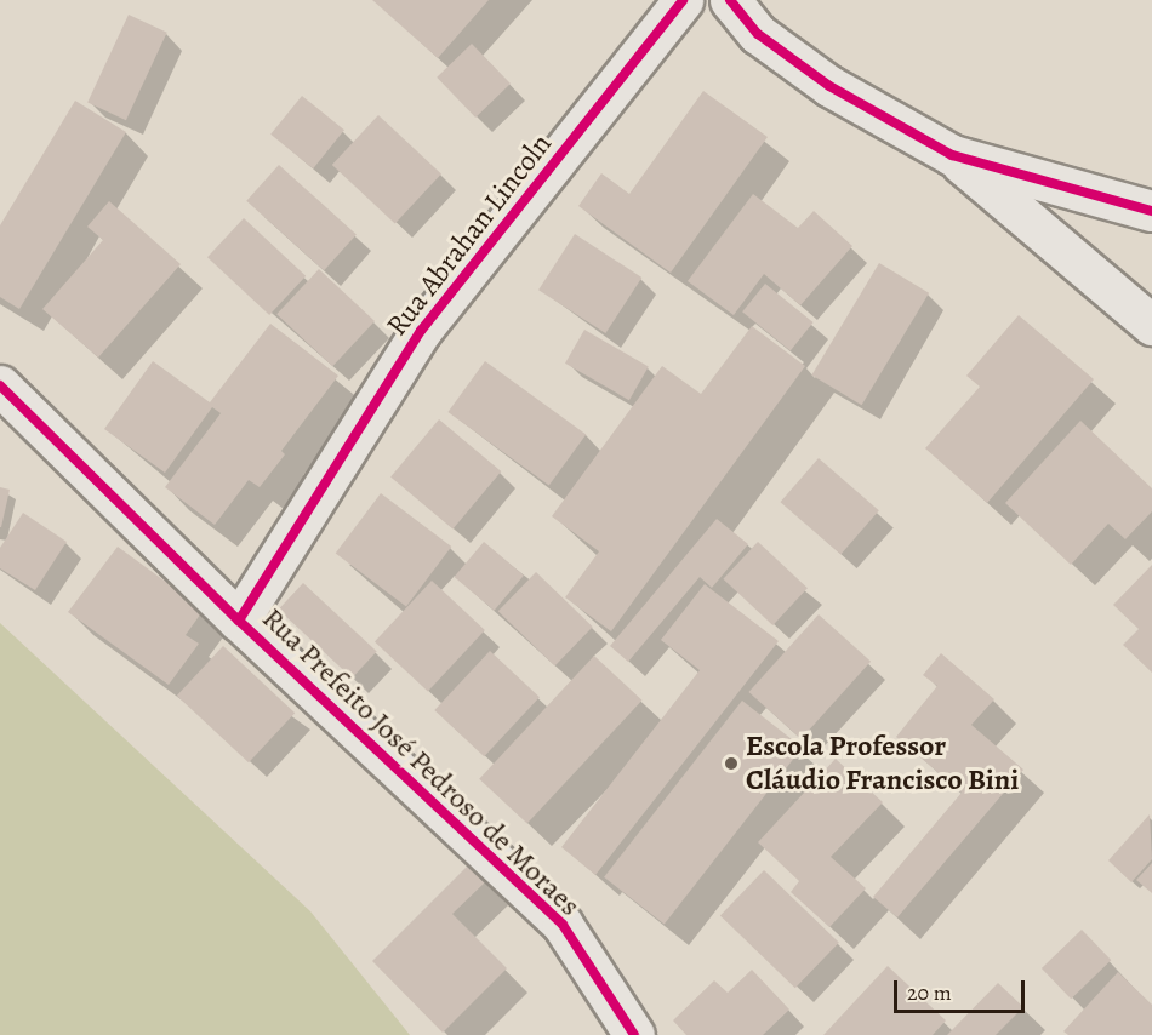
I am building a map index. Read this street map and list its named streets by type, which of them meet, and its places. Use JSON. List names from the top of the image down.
{
  "streets": {
    "street": ["Rua Abrahan Lincoln", "Rua Prefeito José Pedroso de Moraes"]
  },
  "crossings": [
    ["Rua Abrahan Lincoln", "Rua Prefeito José Pedroso de Moraes"]
  ],
  "places": ["Escola Professor Cláudio Francisco Bini"],
  "scale_bar": "20 m"
}
